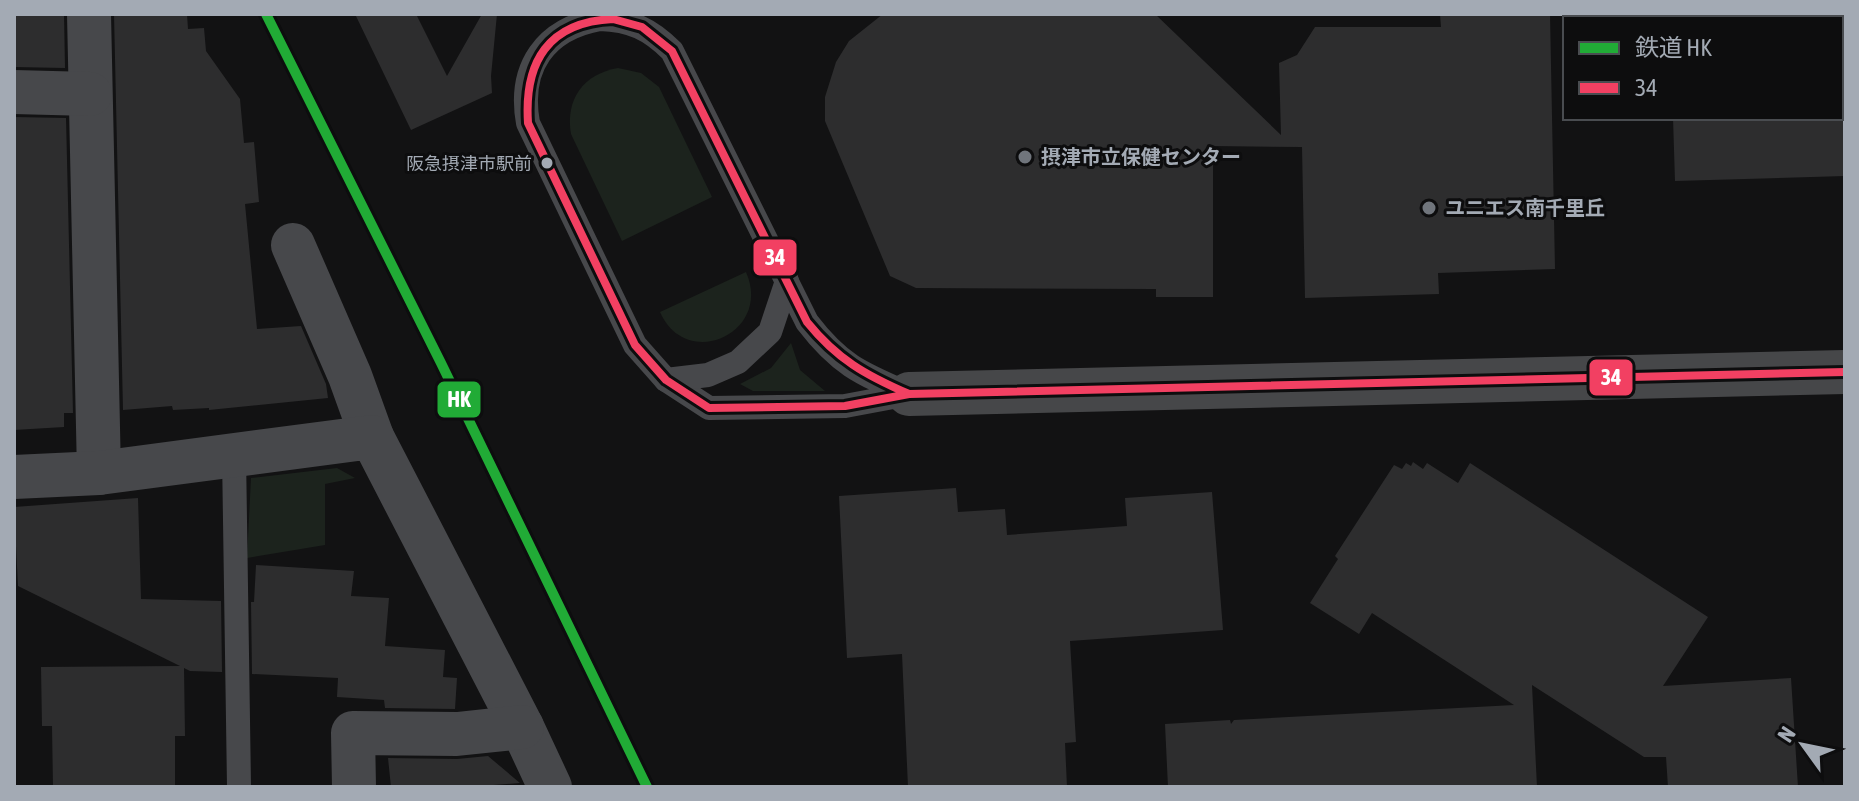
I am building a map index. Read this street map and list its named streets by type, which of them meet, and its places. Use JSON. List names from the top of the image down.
{
  "places": ["摂津市立保健センター", "阪急摂津市駅前", "ユニエス南千里丘"],
  "lines": ["rail line HK", "transit line 34"],
  "legend": ["鉄道 HK", "34"],
  "north": "top left"
}
